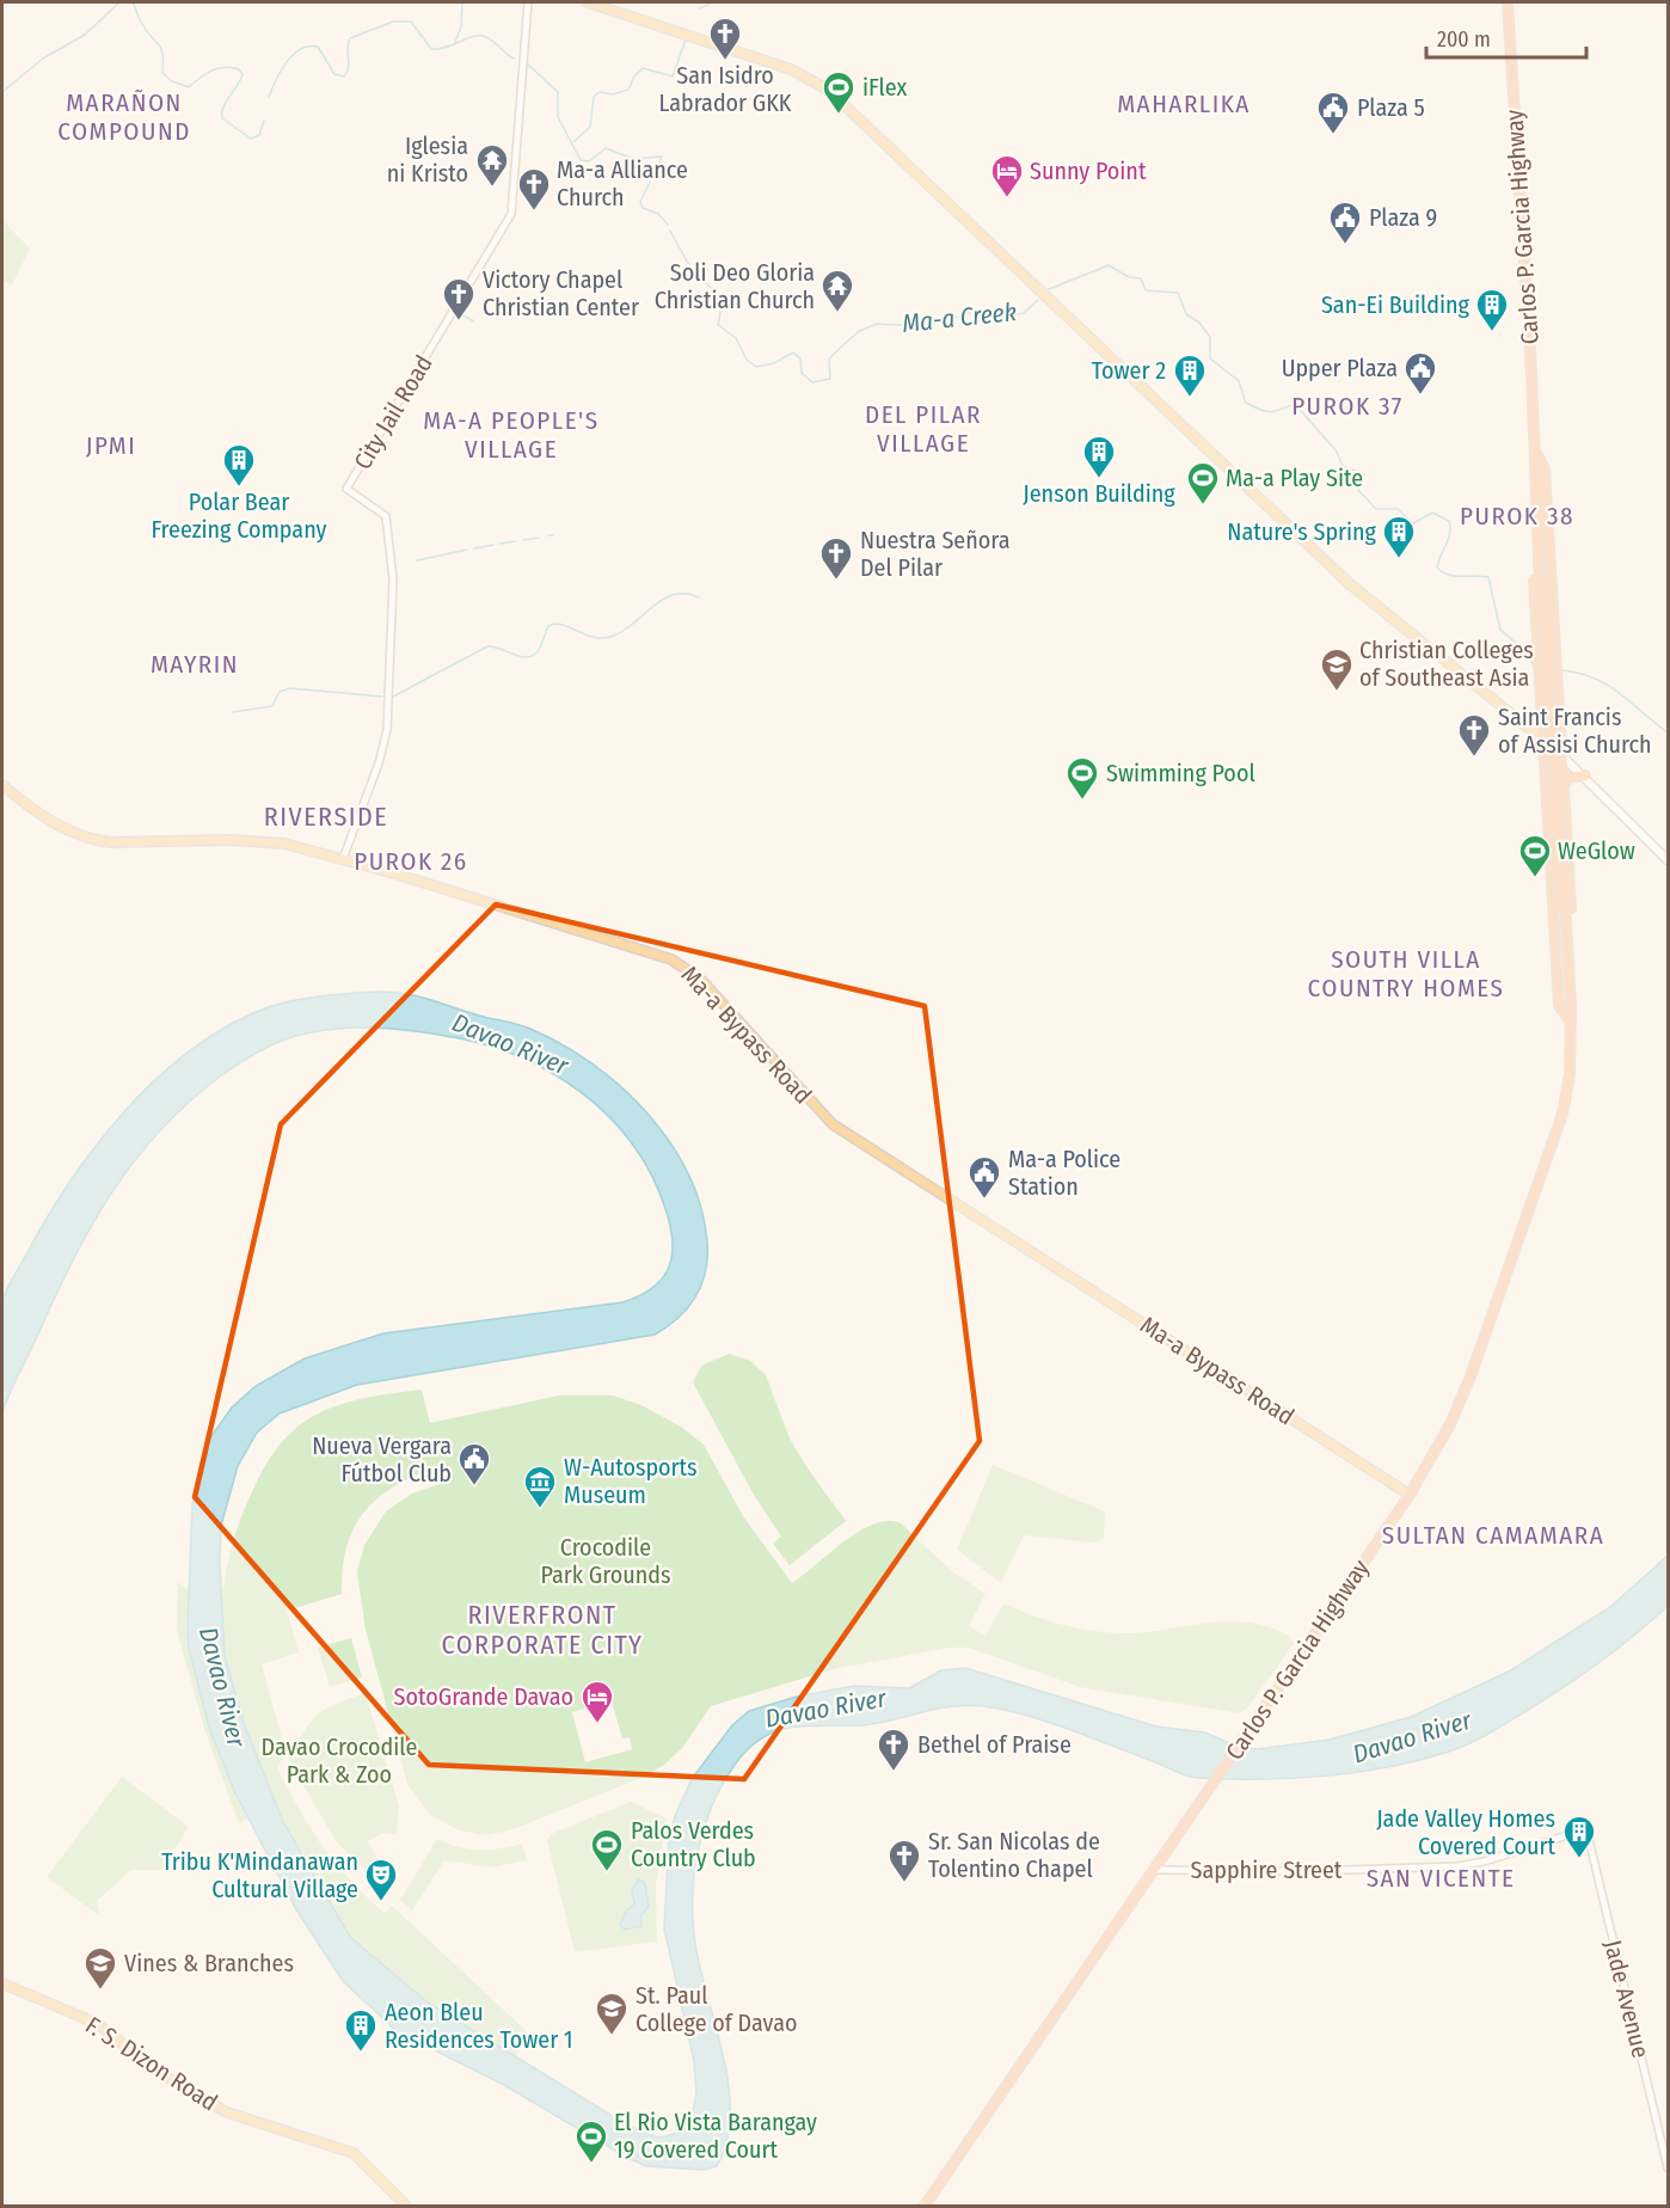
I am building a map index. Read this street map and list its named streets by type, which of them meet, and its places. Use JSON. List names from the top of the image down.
{
  "streets": {
    "highway": ["Carlos P. Garcia Highway"],
    "main road": ["Ma-a Bypass Road", "F. S. Dizon Road"],
    "street": ["City Jail Road", "Sapphire Street", "Jade Avenue"]
  },
  "crossings": [
    ["Carlos P. Garcia Highway", "Ma-a Bypass Road"],
    ["Carlos P. Garcia Highway", "Sapphire Street"],
    ["City Jail Road", "Ma-a Bypass Road"],
    ["Sapphire Street", "Jade Avenue"]
  ],
  "districts": [
    "MARAÑON COMPOUND",
    "MAHARLIKA",
    "PUROK 37",
    "DEL PILAR VILLAGE",
    "MA-A PEOPLE'S VILLAGE",
    "JPMI",
    "PUROK 38",
    "MAYRIN",
    "RIVERSIDE",
    "PUROK 26",
    "SOUTH VILLA COUNTRY HOMES",
    "SULTAN CAMAMARA",
    "RIVERFRONT CORPORATE CITY",
    "SAN VICENTE"
  ],
  "water": ["Ma-a Creek", "Davao River"],
  "parks": ["Crocodile Park Grounds", "Davao Crocodile Park & Zoo"],
  "places": {
    "church": [
      "San Isidro Labrador GKK",
      "Ma-a Alliance Church",
      "Victory Chapel Christian Center",
      "Nuestra Señora Del Pilar",
      "Saint Francis of Assisi Church",
      "Bethel of Praise",
      "Sr. San Nicolas de Tolentino Chapel"
    ],
    "sports": [
      "iFlex",
      "Ma-a Play Site",
      "Swimming Pool",
      "WeGlow",
      "Palos Verdes Country Club",
      "El Rio Vista Barangay 19 Covered Court"
    ],
    "public building": [
      "Plaza 5",
      "Plaza 9",
      "Upper Plaza",
      "Ma-a Police Station",
      "Nueva Vergara Fútbol Club"
    ],
    "temple": ["Iglesia ni Kristo", "Soli Deo Gloria Christian Church"],
    "hotel": ["Sunny Point", "SotoGrande Davao"],
    "building": [
      "San-Ei Building",
      "Tower 2",
      "Jenson Building",
      "Polar Bear Freezing Company",
      "Nature's Spring",
      "Jade Valley Homes Covered Court",
      "Aeon Bleu Residences Tower 1"
    ],
    "school or university": ["Christian Colleges of Southeast Asia", "Vines & Branches", "St. Paul College of Davao"],
    "museum": ["W-Autosports Museum"],
    "theatre": ["Tribu K'Mindanawan Cultural Village"]
  },
  "scale_bar": "200 m"
}
